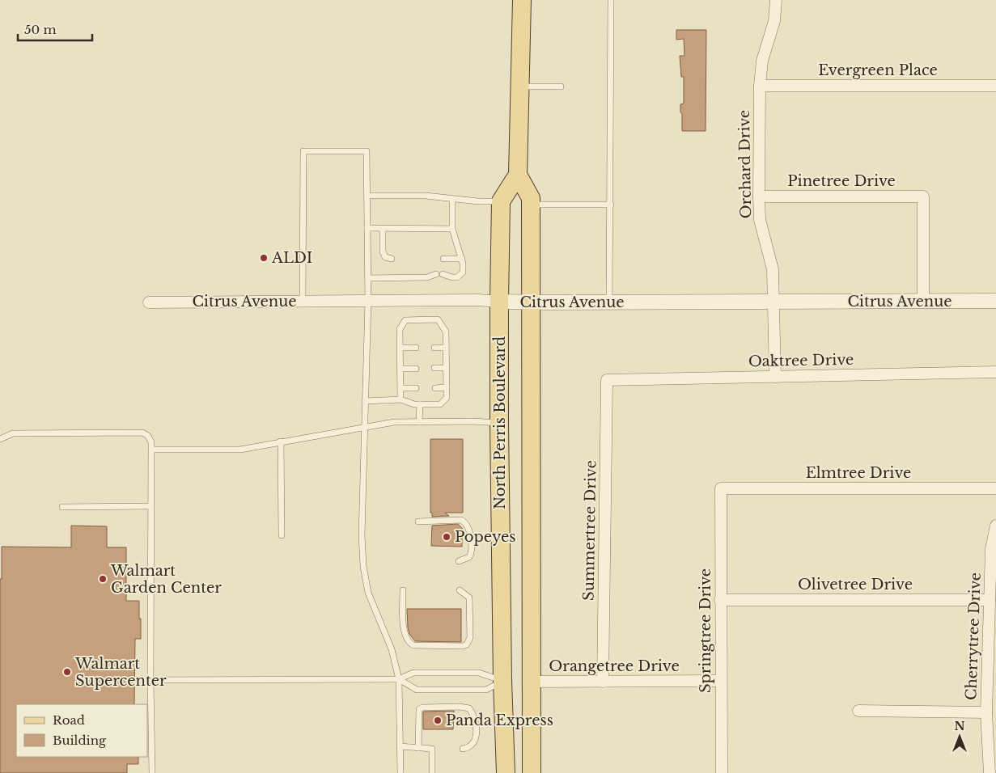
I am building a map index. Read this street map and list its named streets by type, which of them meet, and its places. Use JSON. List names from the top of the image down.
{
  "streets": {
    "main road": ["North Perris Boulevard"],
    "street": [
      "Evergreen Place",
      "Orchard Drive",
      "Pinetree Drive",
      "Citrus Avenue",
      "Oaktree Drive",
      "Elmtree Drive",
      "Summertree Drive",
      "Olivetree Drive",
      "Springtree Drive",
      "Cherrytree Drive",
      "Orangetree Drive"
    ]
  },
  "crossings": [
    ["Evergreen Place", "Orchard Drive"],
    ["Orchard Drive", "Pinetree Drive"],
    ["Orchard Drive", "Citrus Avenue"],
    ["Orchard Drive", "Oaktree Drive"],
    ["Pinetree Drive", "Citrus Avenue"],
    ["Citrus Avenue", "North Perris Boulevard"],
    ["Oaktree Drive", "Summertree Drive"],
    ["Elmtree Drive", "Springtree Drive"],
    ["Summertree Drive", "Orangetree Drive"],
    ["Olivetree Drive", "Springtree Drive"],
    ["Olivetree Drive", "Cherrytree Drive"],
    ["Springtree Drive", "Orangetree Drive"]
  ],
  "places": [
    "ALDI",
    "Popeyes",
    "Walmart Garden Center",
    "Walmart Supercenter",
    "Panda Express"
  ],
  "legend": ["Road", "Building"],
  "scale_bar": "50 m",
  "north": "top"
}
